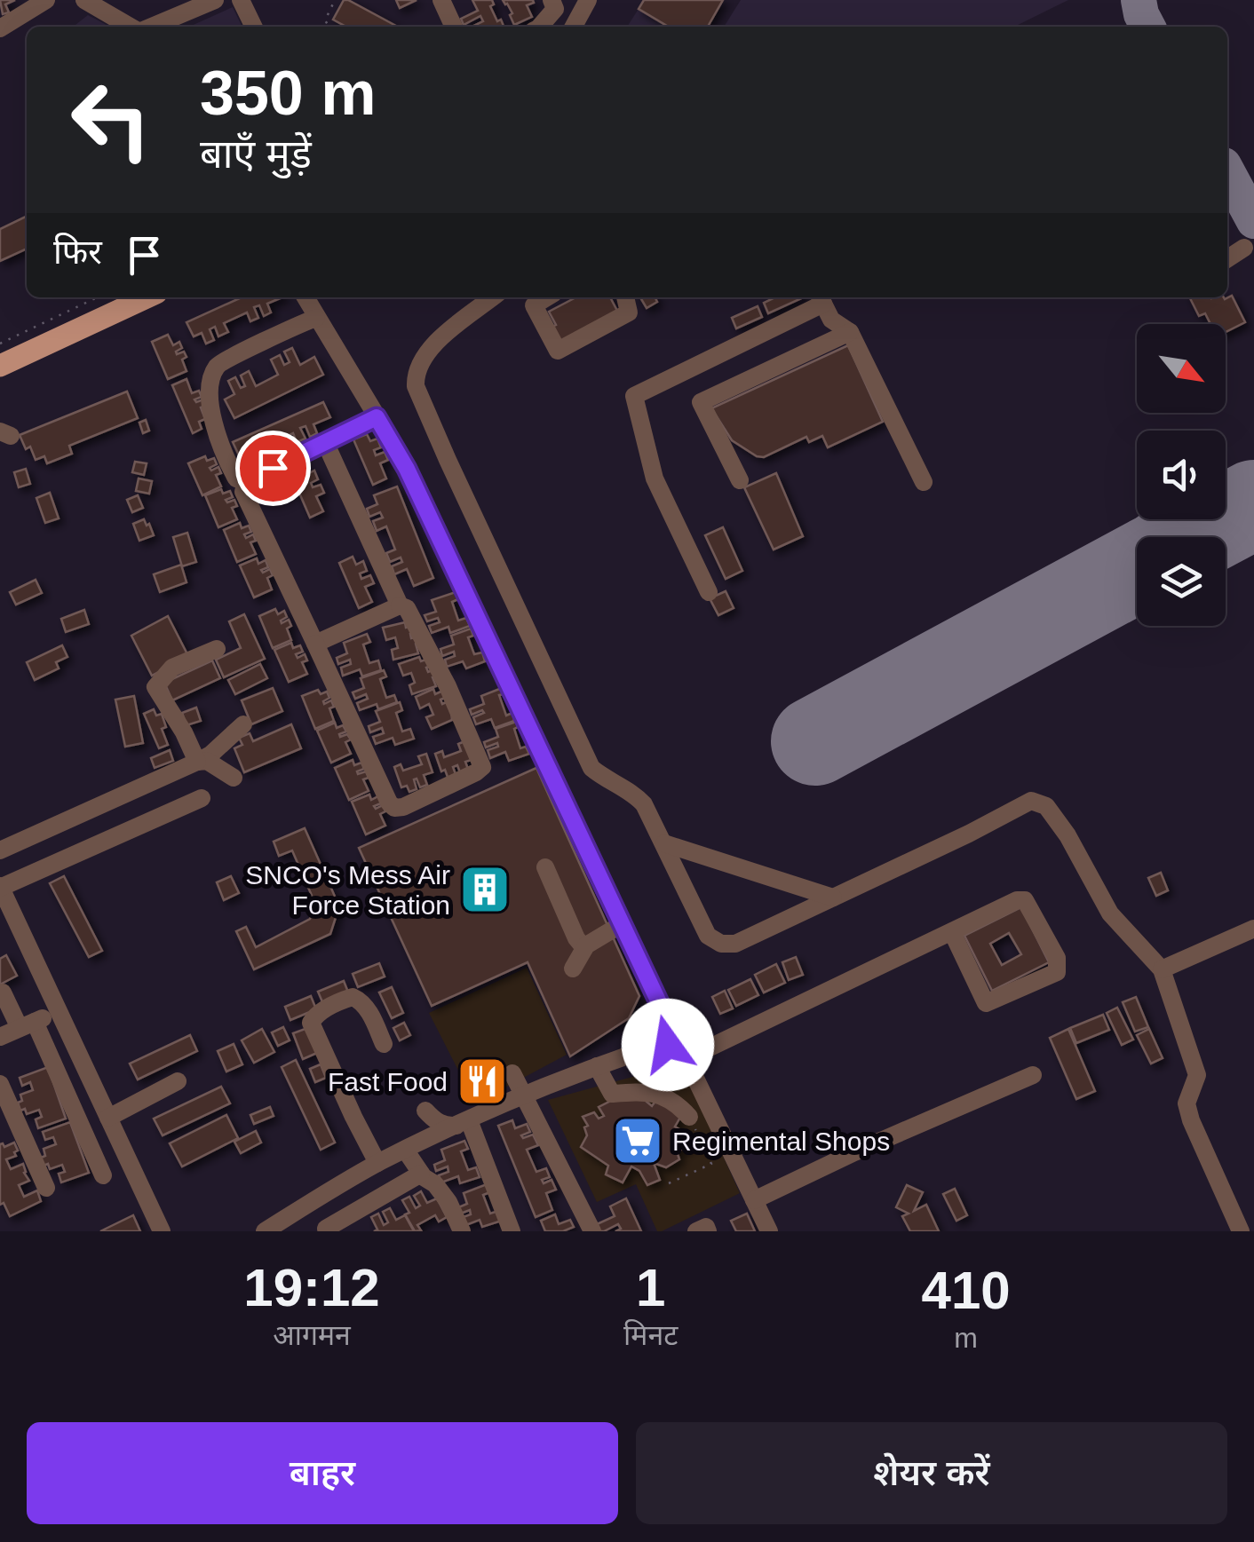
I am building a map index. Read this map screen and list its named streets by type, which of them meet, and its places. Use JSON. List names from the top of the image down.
{
  "places": {
    "building": ["SNCO's Mess Air Force Station"],
    "restaurant": ["Fast Food"],
    "supermarket": ["Regimental Shops"]
  },
  "north": "bottom right",
  "page": {
    "turn": ["350 m", "बाएँ मुड़ें"],
    "then": "फिर",
    "eta": [
      "19:12",
      "आगमन",
      "1",
      "मिनट",
      "410",
      "m"
    ],
    "buttons": ["बाहर", "शेयर करें"]
  }
}
